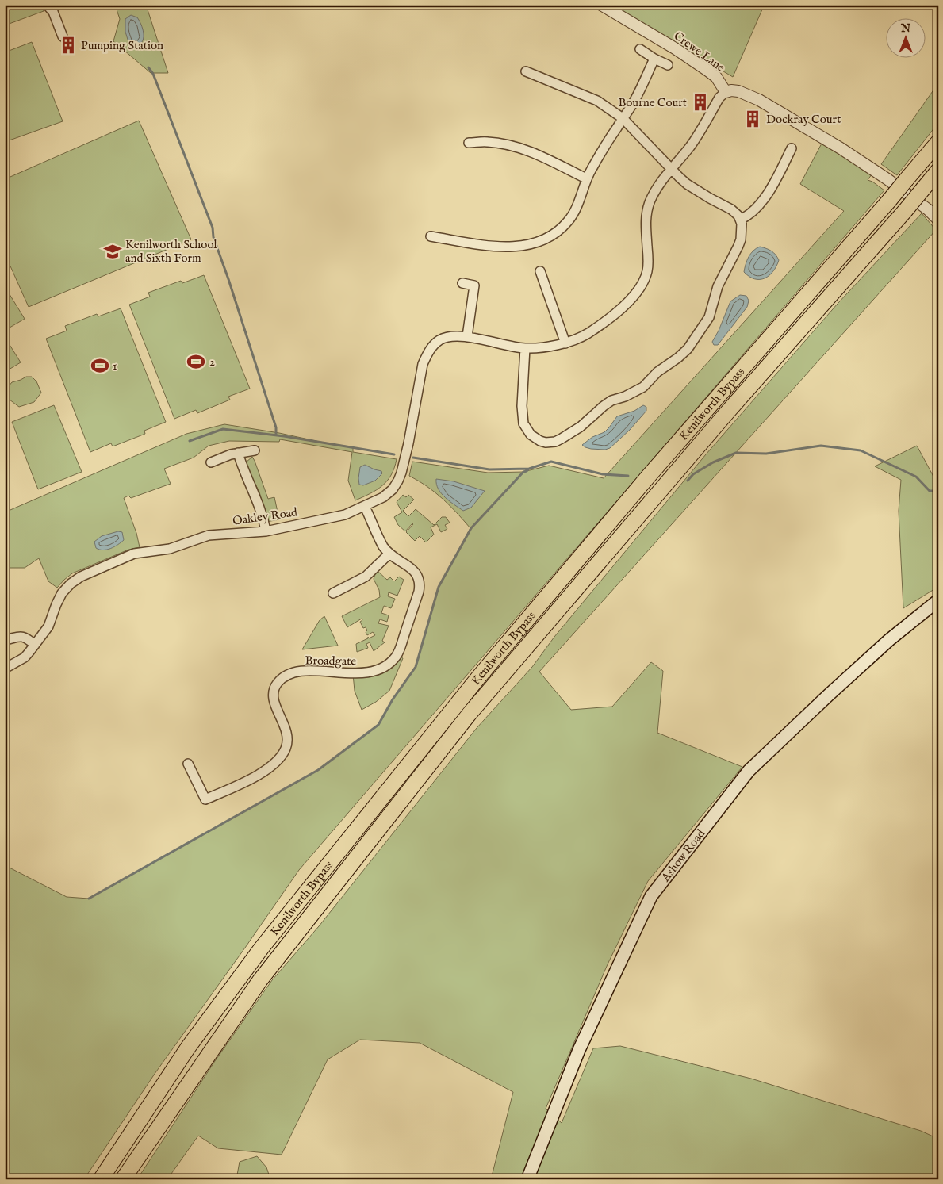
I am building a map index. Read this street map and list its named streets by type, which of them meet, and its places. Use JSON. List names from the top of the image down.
{
  "streets": {
    "highway": ["Kenilworth Bypass"],
    "main road": ["Ashow Road"],
    "street": ["Crewe Lane", "Oakley Road", "Broadgate"]
  },
  "crossings": [
    ["Oakley Road", "Broadgate"]
  ],
  "places": {
    "building": ["Pumping Station", "Bourne Court", "Dockray Court"],
    "school or university": ["Kenilworth School and Sixth Form"],
    "sports": ["2", "1"]
  },
  "north": "top"
}
